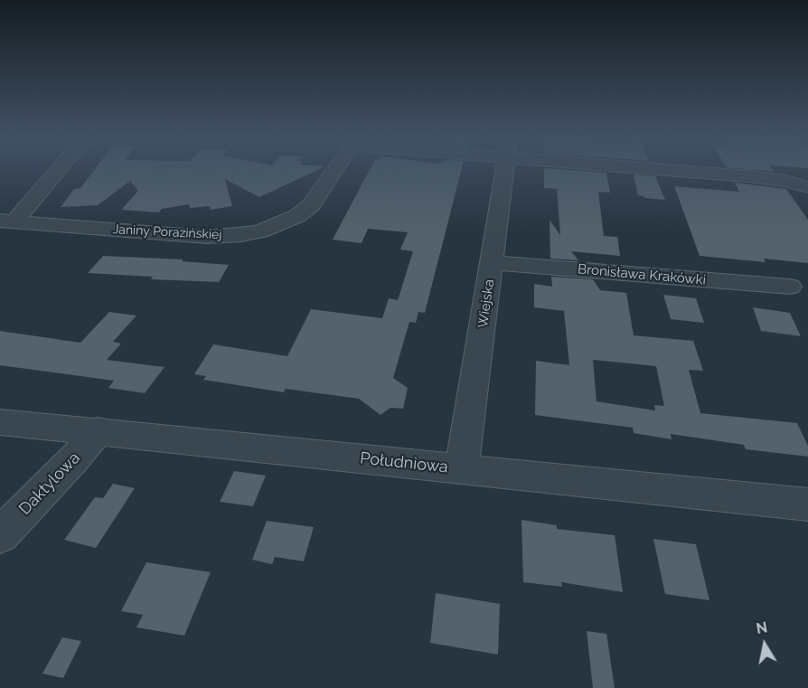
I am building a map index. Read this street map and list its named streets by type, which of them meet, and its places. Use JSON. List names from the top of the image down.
{
  "streets": {
    "street": [
      "Janiny Porazińskiej",
      "Bronisława Krakówki",
      "Wiejska",
      "Południowa",
      "Daktylowa"
    ]
  },
  "crossings": [
    ["Bronisława Krakówki", "Wiejska"],
    ["Wiejska", "Południowa"],
    ["Południowa", "Daktylowa"]
  ],
  "north": "top"
}
